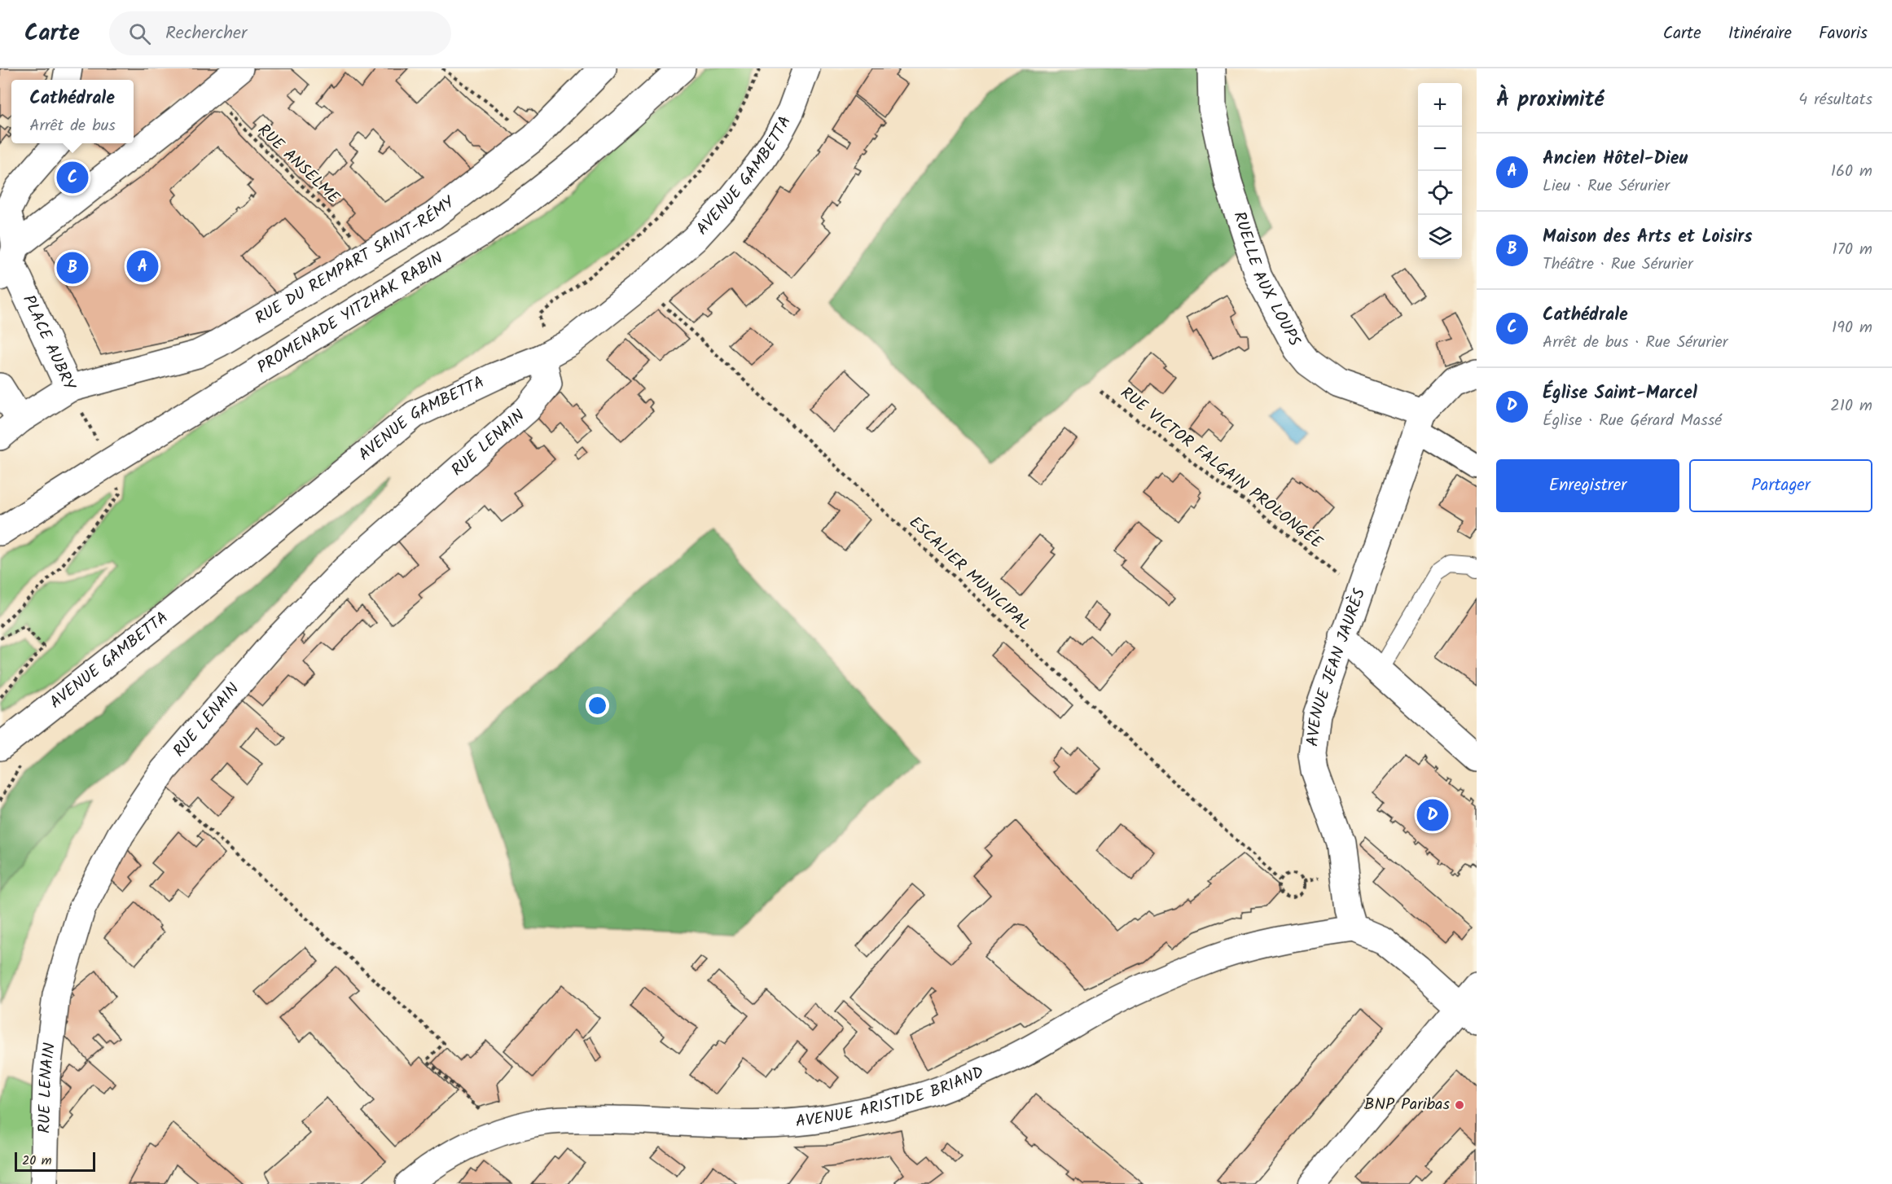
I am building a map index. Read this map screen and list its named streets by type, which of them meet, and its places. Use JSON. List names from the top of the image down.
{
  "streets": {
    "street": [
      "AVENUE GAMBETTA",
      "RUE DU REMPART SAINT-RÉMY",
      "RUELLE AUX LOUPS",
      "PROMENADE YITZHAK RABIN",
      "PLACE AUBRY",
      "RUE LENAIN",
      "AVENUE JEAN JAURÈS",
      "AVENUE ARISTIDE BRIAND"
    ],
    "path": ["RUE ANSELME", "RUE VICTOR FALGAIN PROLONGÉE", "ESCALIER MUNICIPAL"]
  },
  "crossings": [
    ["RUE ANSELME", "RUE DU REMPART SAINT-RÉMY"],
    ["AVENUE GAMBETTA", "RUE LENAIN"],
    ["AVENUE GAMBETTA", "ESCALIER MUNICIPAL"],
    ["RUE DU REMPART SAINT-RÉMY", "PLACE AUBRY"],
    ["RUELLE AUX LOUPS", "AVENUE JEAN JAURÈS"],
    ["AVENUE JEAN JAURÈS", "AVENUE ARISTIDE BRIAND"]
  ],
  "places": ["BNP Paribas"],
  "scale_bar": "20 m",
  "page": {
    "header": "Carte",
    "search": "Rechercher",
    "nav": ["Carte", "Itinéraire", "Favoris"],
    "heading": ["À proximité", "4 résultats"],
    "popup": ["Cathédrale", "Arrêt de bus"],
    "map_buttons": ["+", "−"],
    "list": [
      {
        "mark": "A",
        "name": "Ancien Hôtel-Dieu",
        "note": "Lieu · Rue Sérurier",
        "value": "160 m"
      },
      {
        "mark": "B",
        "name": "Maison des Arts et Loisirs",
        "note": "Théâtre · Rue Sérurier",
        "value": "170 m"
      },
      {
        "mark": "C",
        "name": "Cathédrale",
        "note": "Arrêt de bus · Rue Sérurier",
        "value": "190 m"
      },
      {
        "mark": "D",
        "name": "Église Saint-Marcel",
        "note": "Église · Rue Gérard Massé",
        "value": "210 m"
      }
    ],
    "pins": [
      "C",
      "A",
      "B",
      "D"
    ],
    "buttons": ["Enregistrer", "Partager"],
    "scale": "20 m"
  }
}
